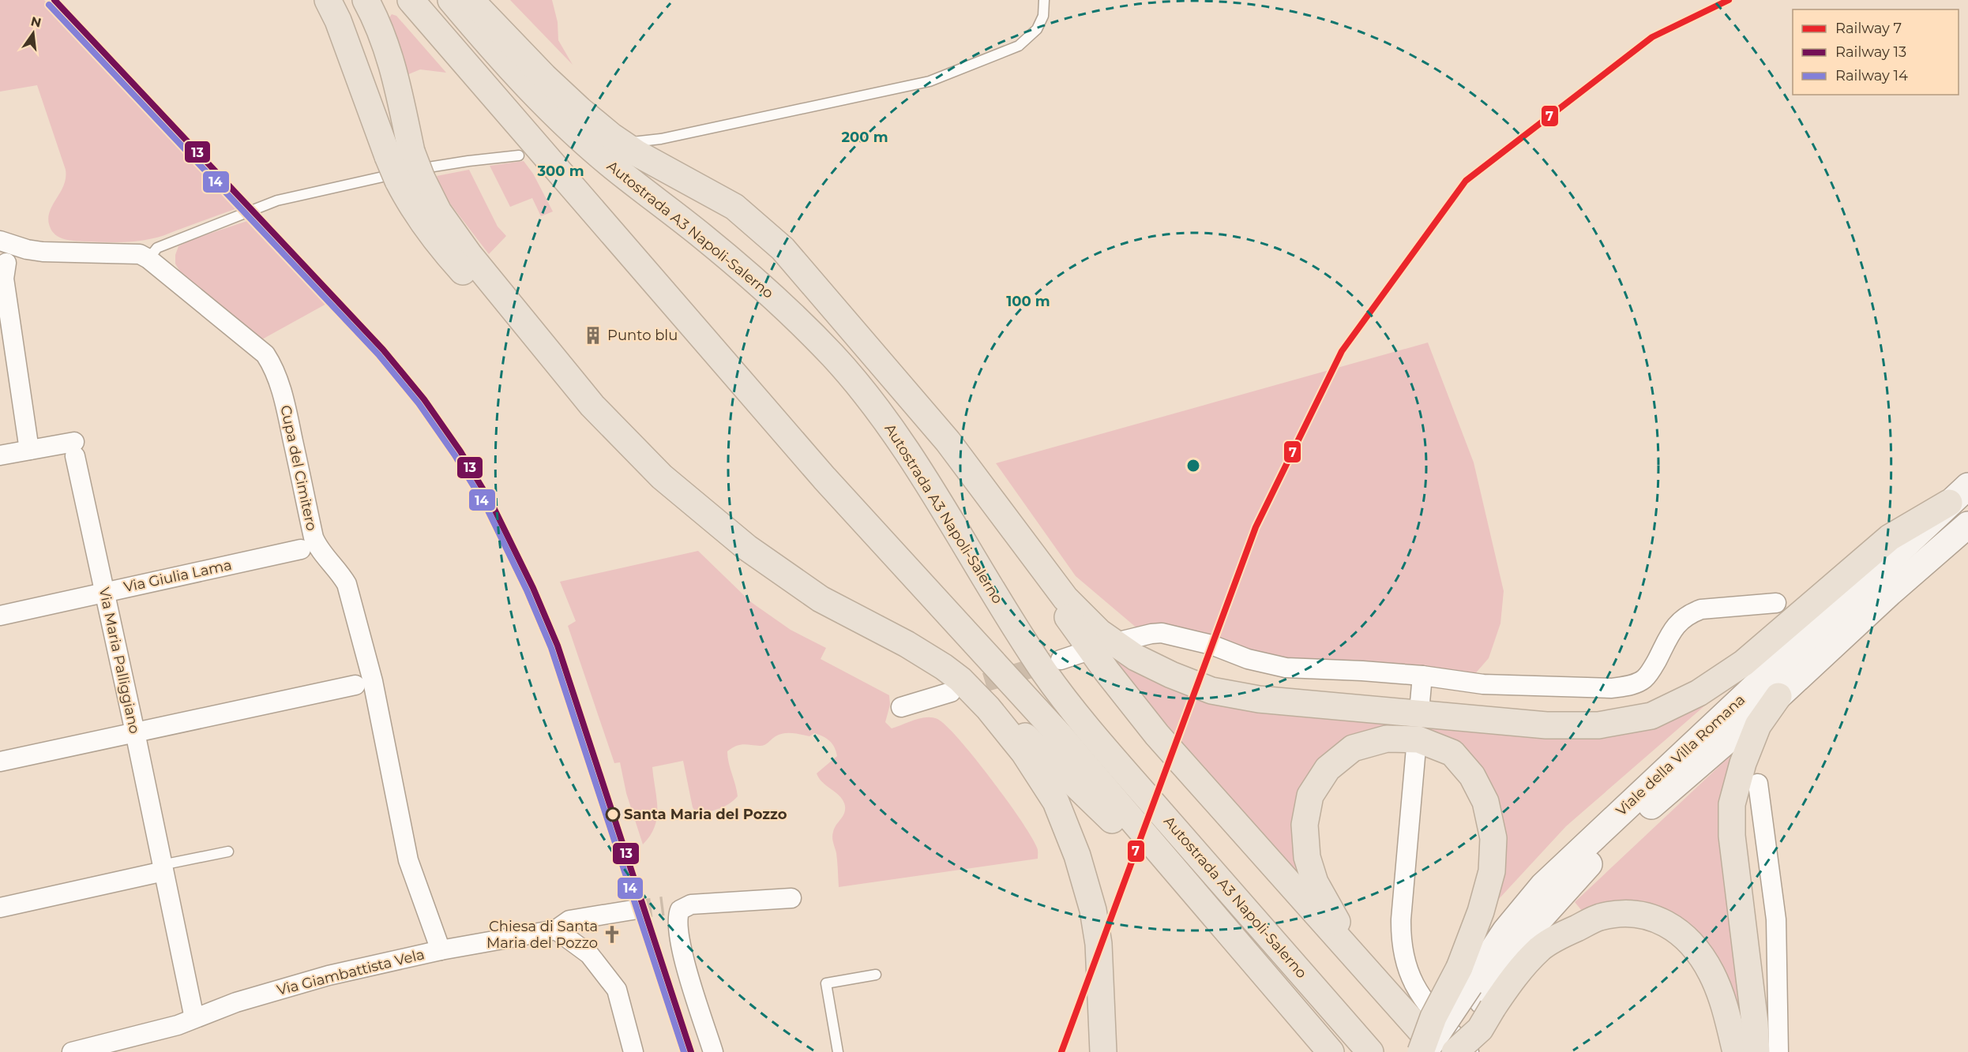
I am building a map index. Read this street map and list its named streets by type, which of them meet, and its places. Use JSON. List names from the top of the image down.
{
  "streets": {
    "highway": ["Autostrada A3 Napoli-Salerno"],
    "main road": ["Viale della Villa Romana"],
    "street": [
      "Cupa del Cimitero",
      "Via Giulia Lama",
      "Via Maria Palliggiano",
      "Via Giambattista Vela"
    ]
  },
  "crossings": [
    ["Cupa del Cimitero", "Via Giambattista Vela"],
    ["Via Giulia Lama", "Via Maria Palliggiano"],
    ["Via Maria Palliggiano", "Via Giambattista Vela"]
  ],
  "places": {
    "building": ["Punto blu"],
    "other": ["Santa Maria del Pozzo"],
    "church": ["Chiesa di Santa Maria del Pozzo"]
  },
  "lines": ["rail line 7", "rail line 13", "rail line 14"],
  "legend": ["Railway 7", "Railway 13", "Railway 14"],
  "north": "top",
  "rings": ["200 m", "300 m", "100 m"]
}
